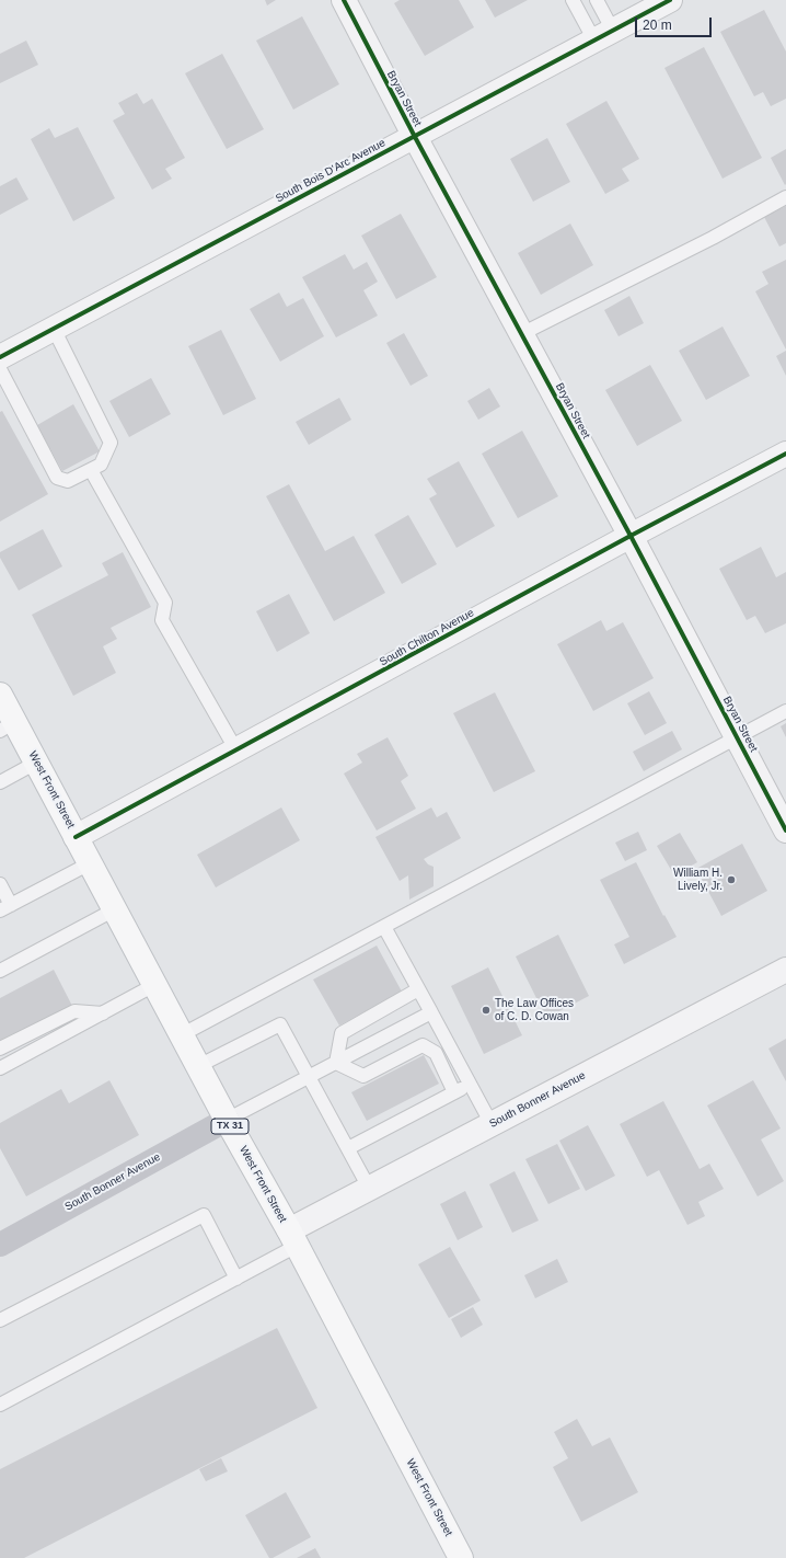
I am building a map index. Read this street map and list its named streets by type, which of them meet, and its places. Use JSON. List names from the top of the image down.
{
  "streets": {
    "main road": ["West Front Street", "TX 31"],
    "street": [
      "Bryan Street",
      "South Bois D'Arc Avenue",
      "South Chilton Avenue",
      "South Bonner Avenue"
    ]
  },
  "crossings": [
    ["Bryan Street", "South Bois D'Arc Avenue"],
    ["Bryan Street", "South Chilton Avenue"],
    ["South Chilton Avenue", "West Front Street"],
    ["West Front Street", "South Bonner Avenue"]
  ],
  "places": ["William H. Lively, Jr.", "The Law Offices of C. D. Cowan"],
  "scale_bar": "20 m"
}
